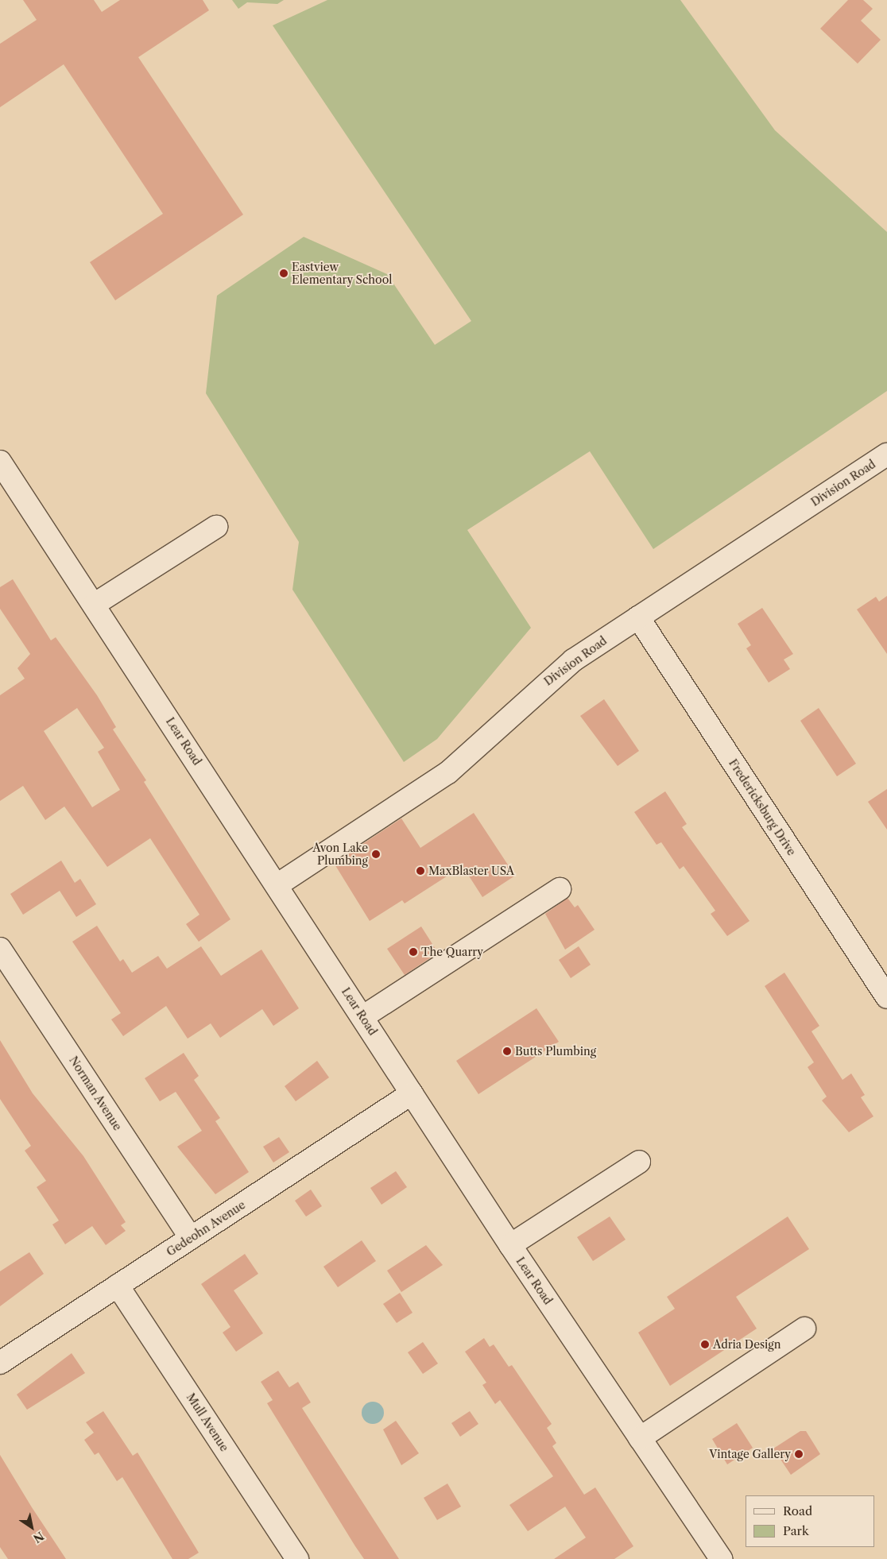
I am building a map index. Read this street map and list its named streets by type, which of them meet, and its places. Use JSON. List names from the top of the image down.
{
  "streets": {
    "street": [
      "Division Road",
      "Lear Road",
      "Fredericksburg Drive",
      "Norman Avenue",
      "Gedeohn Avenue",
      "Mull Avenue"
    ]
  },
  "crossings": [
    ["Division Road", "Lear Road"],
    ["Division Road", "Fredericksburg Drive"],
    ["Lear Road", "Gedeohn Avenue"],
    ["Norman Avenue", "Gedeohn Avenue"],
    ["Gedeohn Avenue", "Mull Avenue"]
  ],
  "places": [
    "Eastview Elementary School",
    "Avon Lake Plumbing",
    "MaxBlaster USA",
    "The Quarry",
    "Butts Plumbing",
    "Adria Design",
    "Vintage Gallery"
  ],
  "legend": ["Road", "Park"],
  "north": "bottom right"
}
